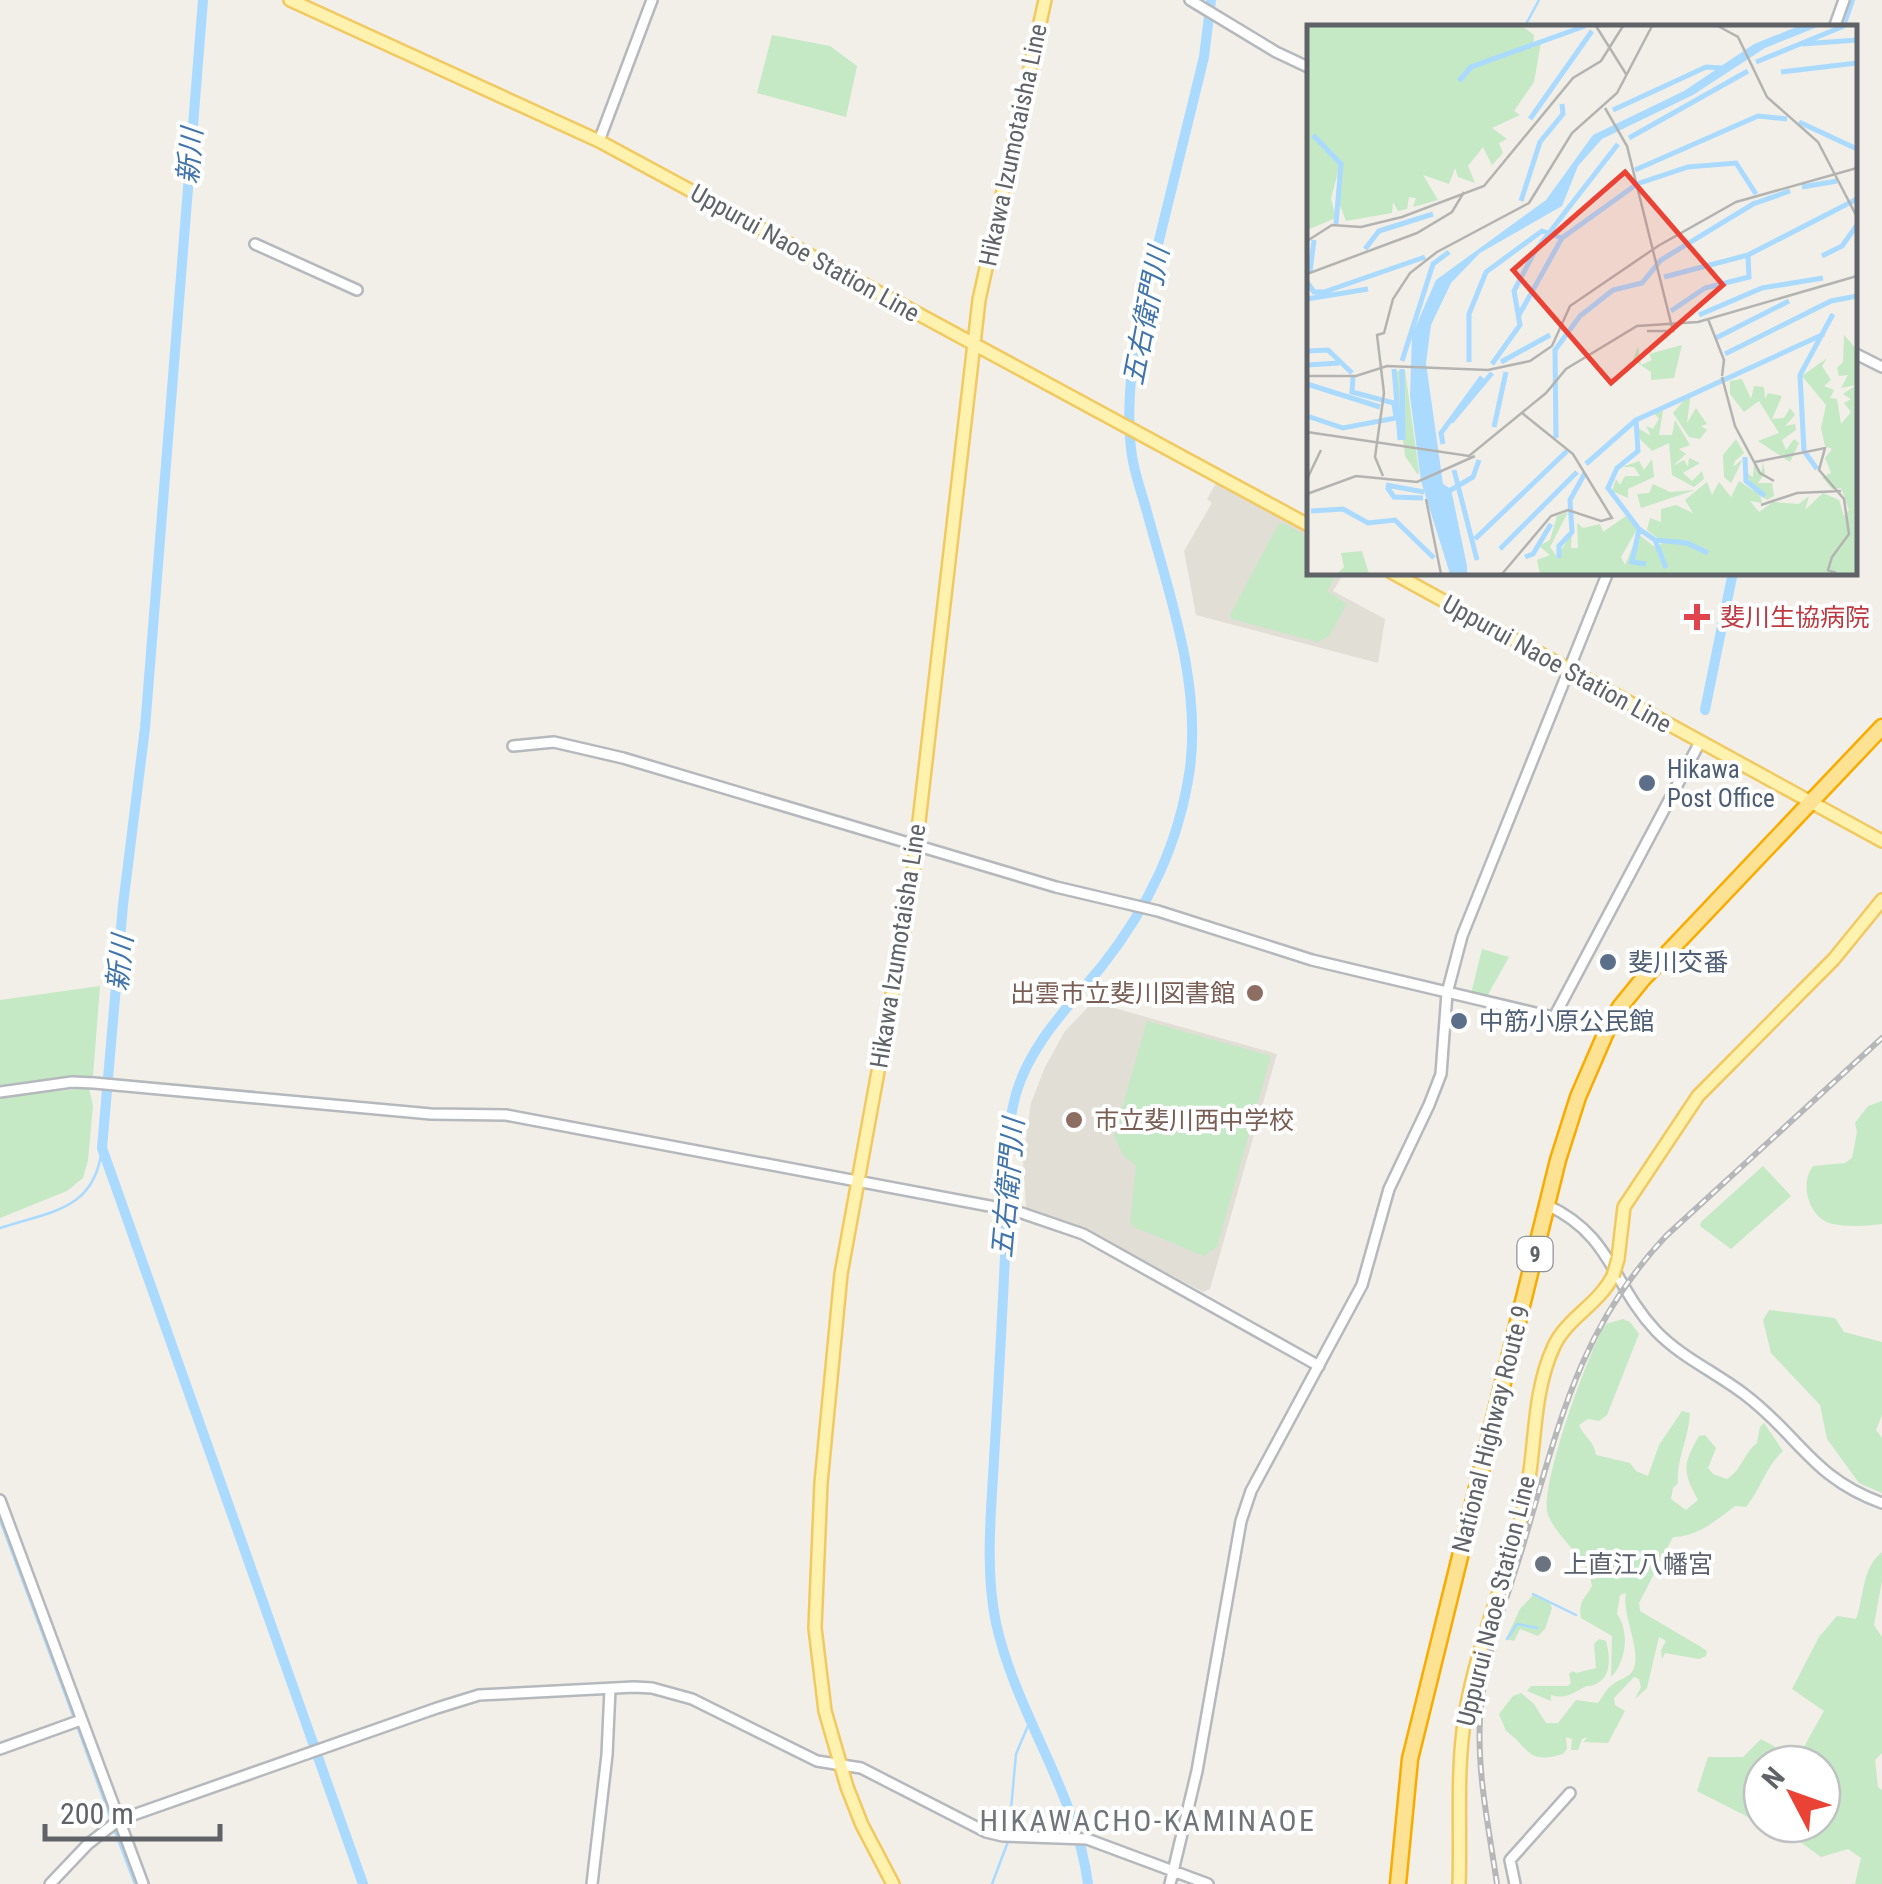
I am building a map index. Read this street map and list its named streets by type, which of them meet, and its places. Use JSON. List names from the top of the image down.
{
  "streets": {
    "highway": ["9", "National Highway Route 9"],
    "main road": ["Hikawa Izumotaisha Line", "Uppurui Naoe Station Line"]
  },
  "crossings": [
    ["Hikawa Izumotaisha Line", "Uppurui Naoe Station Line"],
    ["Uppurui Naoe Station Line", "National Highway Route 9"]
  ],
  "districts": ["HIKAWACHO-KAMINAOE"],
  "water": ["新川", "五右衛門川"],
  "places": {
    "health": ["斐川生協病院"],
    "other": [
      "Hikawa Post Office",
      "斐川交番",
      "出雲市立斐川図書館",
      "中筋小原公民館",
      "市立斐川西中学校",
      "上直江八幡宮"
    ]
  },
  "scale_bar": "200 m",
  "north": "top left"
}
